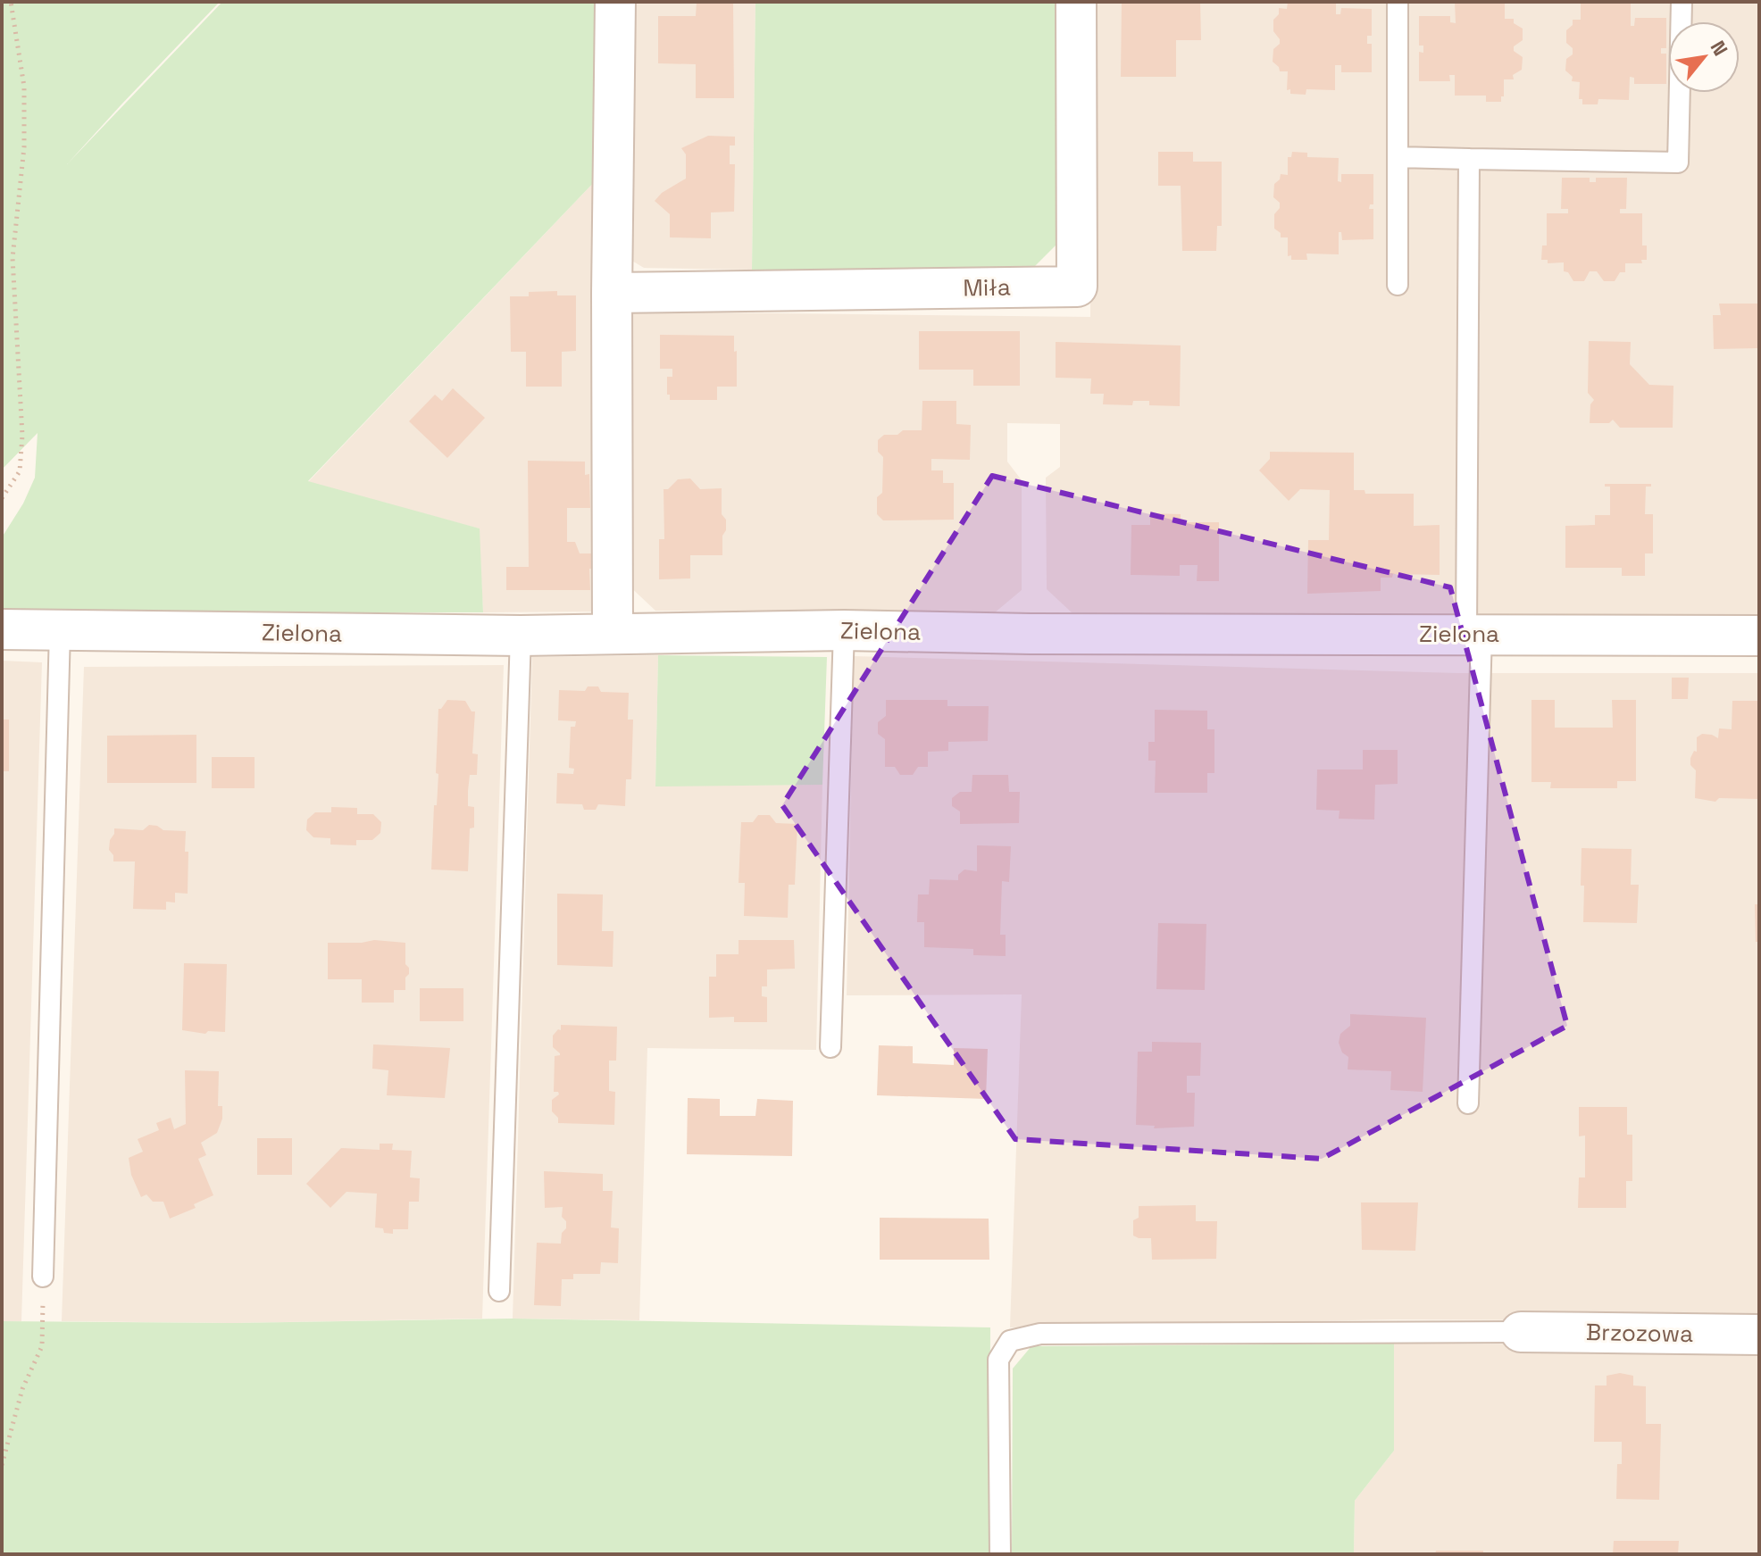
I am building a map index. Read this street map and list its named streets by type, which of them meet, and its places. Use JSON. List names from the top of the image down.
{
  "streets": {
    "street": ["Miła", "Zielona", "Brzozowa"]
  },
  "north": "top right"
}
